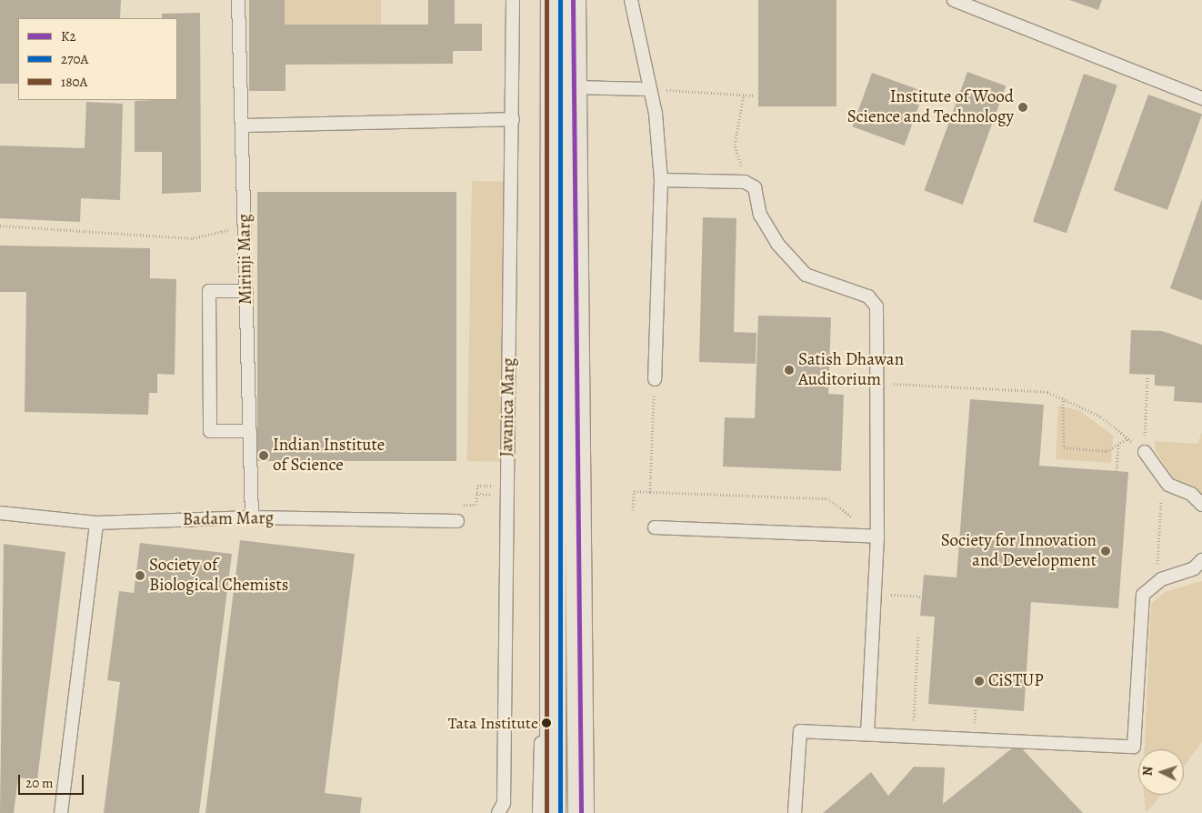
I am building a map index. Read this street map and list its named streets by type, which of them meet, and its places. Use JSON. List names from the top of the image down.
{
  "streets": {
    "lane": ["Mirinji Marg", "Javanica Marg", "Badam Marg"]
  },
  "crossings": [
    ["Mirinji Marg", "Badam Marg"]
  ],
  "places": [
    "Institute of Wood Science and Technology",
    "Satish Dhawan Auditorium",
    "Indian Institute of Science",
    "Society for Innovation and Development",
    "Society of Biological Chemists",
    "CiSTUP",
    "Tata Institute"
  ],
  "lines": ["transit line K2", "transit line 270A", "transit line 180A"],
  "legend": ["K2", "270A", "180A"],
  "scale_bar": "20 m",
  "north": "left"
}
